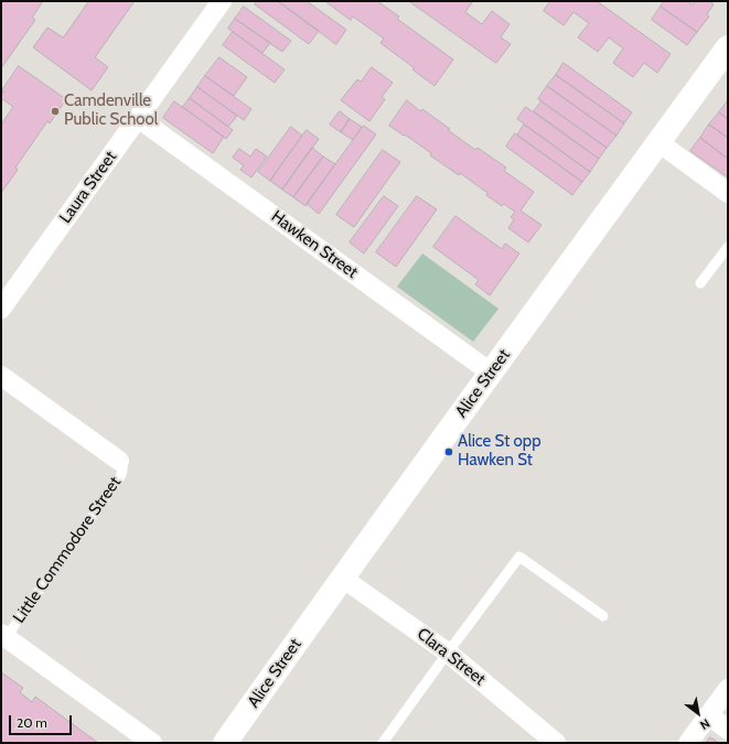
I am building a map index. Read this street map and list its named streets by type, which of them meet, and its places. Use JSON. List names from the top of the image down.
{
  "streets": {
    "street": [
      "Laura Street",
      "Hawken Street",
      "Alice Street",
      "Clara Street"
    ],
    "lane": ["Little Commodore Street"]
  },
  "crossings": [
    ["Laura Street", "Hawken Street"],
    ["Hawken Street", "Alice Street"],
    ["Alice Street", "Clara Street"]
  ],
  "places": ["Camdenville Public School", "Alice St opp Hawken St"],
  "scale_bar": "20 m",
  "north": "bottom right"
}
